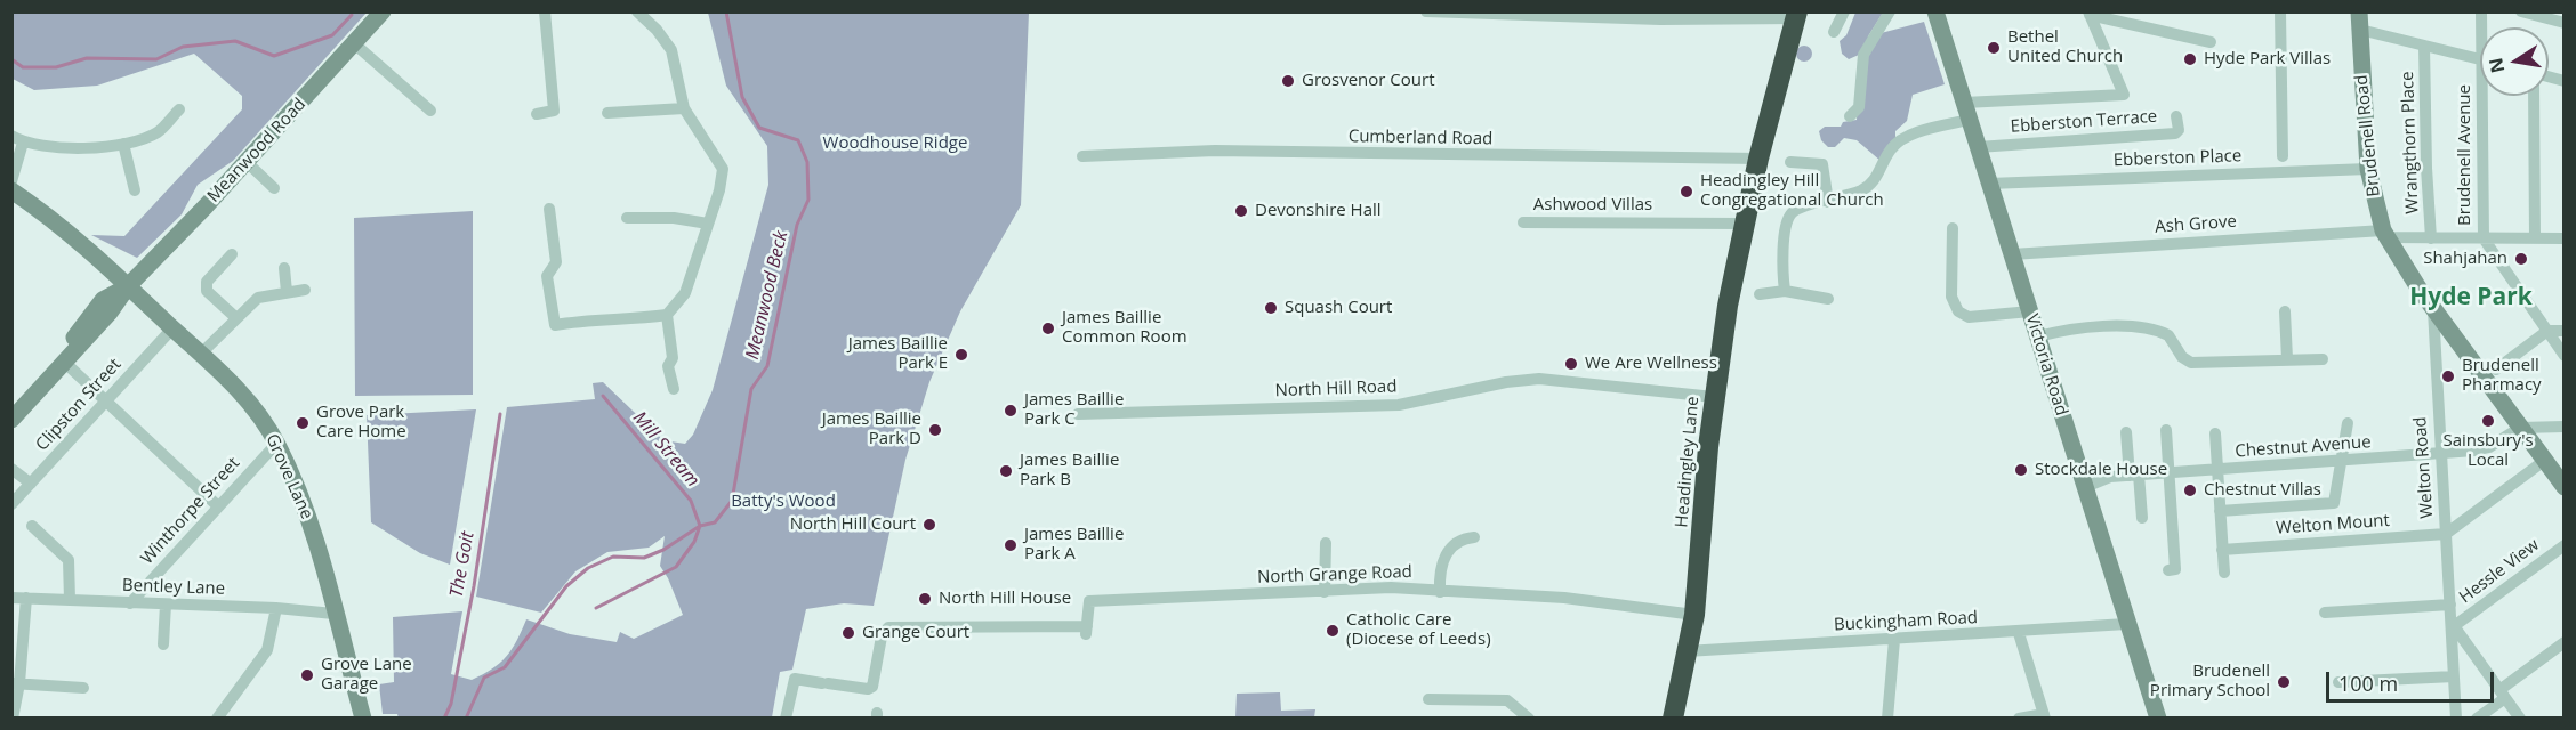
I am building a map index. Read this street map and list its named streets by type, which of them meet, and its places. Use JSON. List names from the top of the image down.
{
  "streets": {
    "highway": ["Headingley Lane"],
    "street": [
      "Ebberston Terrace",
      "Brudenell Road",
      "Cumberland Road",
      "Wrangthorn Place",
      "Meanwood Road",
      "Brudenell Avenue",
      "Ebberston Place",
      "Ashwood Villas",
      "Ash Grove",
      "Victoria Road",
      "North Hill Road",
      "Clipston Street",
      "Chestnut Avenue",
      "Welton Road",
      "Grove Lane",
      "Winthorpe Street",
      "Welton Mount",
      "Hessle View",
      "North Grange Road",
      "Bentley Lane",
      "Buckingham Road"
    ]
  },
  "crossings": [
    ["Ebberston Terrace", "Victoria Road"],
    ["Brudenell Road", "Ebberston Place"],
    ["Brudenell Road", "Ash Grove"],
    ["Brudenell Road", "Chestnut Avenue"],
    ["Brudenell Road", "Welton Road"],
    ["Cumberland Road", "Headingley Lane"],
    ["Wrangthorn Place", "Ash Grove"],
    ["Meanwood Road", "Grove Lane"],
    ["Brudenell Avenue", "Ash Grove"],
    ["Ebberston Place", "Victoria Road"],
    ["Ashwood Villas", "Headingley Lane"],
    ["Ash Grove", "Victoria Road"],
    ["Victoria Road", "Chestnut Avenue"],
    ["Victoria Road", "Buckingham Road"],
    ["North Hill Road", "Headingley Lane"],
    ["Clipston Street", "Grove Lane"],
    ["Chestnut Avenue", "Welton Road"],
    ["Headingley Lane", "North Grange Road"],
    ["Headingley Lane", "Buckingham Road"],
    ["Welton Road", "Welton Mount"],
    ["Welton Road", "Hessle View"],
    ["Grove Lane", "Winthorpe Street"],
    ["Grove Lane", "Bentley Lane"],
    ["Winthorpe Street", "Bentley Lane"]
  ],
  "districts": ["Hyde Park"],
  "water": ["Meanwood Beck", "Mill Stream", "The Goit"],
  "parks": ["Woodhouse Ridge", "Batty's Wood"],
  "places": [
    "Bethel United Church",
    "Hyde Park Villas",
    "Grosvenor Court",
    "Headingley Hill Congregational Church",
    "Devonshire Hall",
    "Shahjahan",
    "Squash Court",
    "James Baillie Common Room",
    "James Baillie Park E",
    "We Are Wellness",
    "Brudenell Pharmacy",
    "James Baillie Park C",
    "Sainsbury's Local",
    "Grove Park Care Home",
    "James Baillie Park D",
    "Stockdale House",
    "James Baillie Park B",
    "Chestnut Villas",
    "North Hill Court",
    "James Baillie Park A",
    "North Hill House",
    "Catholic Care (Diocese of Leeds)",
    "Grange Court",
    "Grove Lane Garage",
    "Brudenell Primary School"
  ],
  "scale_bar": "100 m",
  "north": "left"
}
